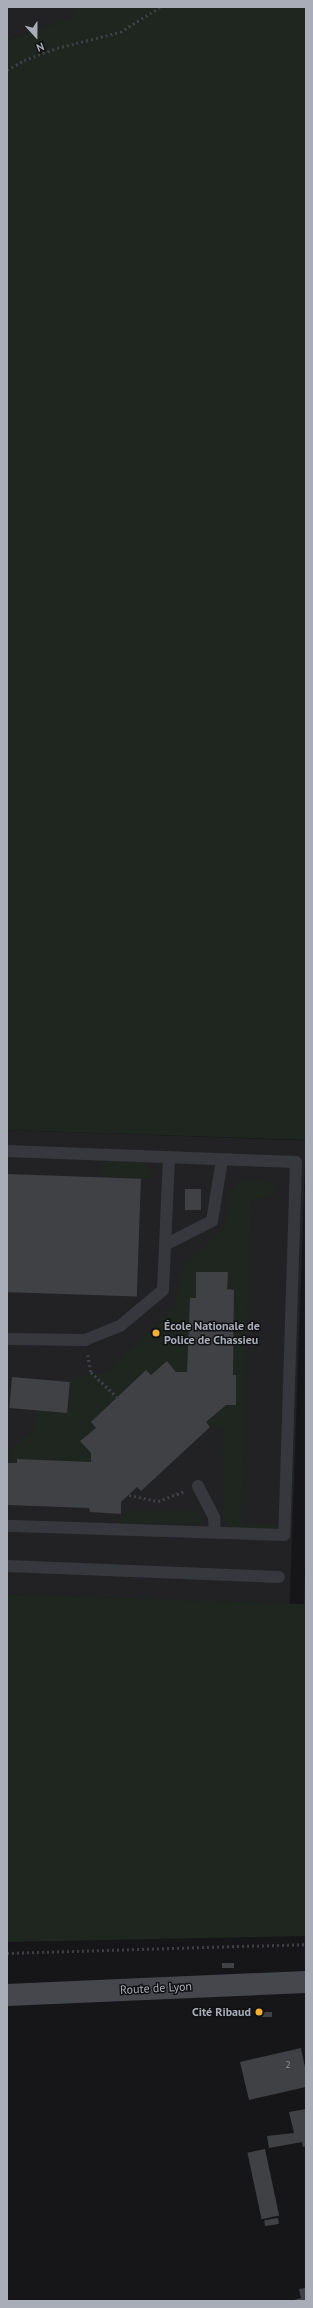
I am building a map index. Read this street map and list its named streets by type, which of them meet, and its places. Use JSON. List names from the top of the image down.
{
  "streets": {
    "main road": ["Route de Lyon"]
  },
  "places": ["École Nationale de Police de Chassieu", "Cité Ribaud"],
  "house_numbers": ["2"],
  "north": "bottom"
}
